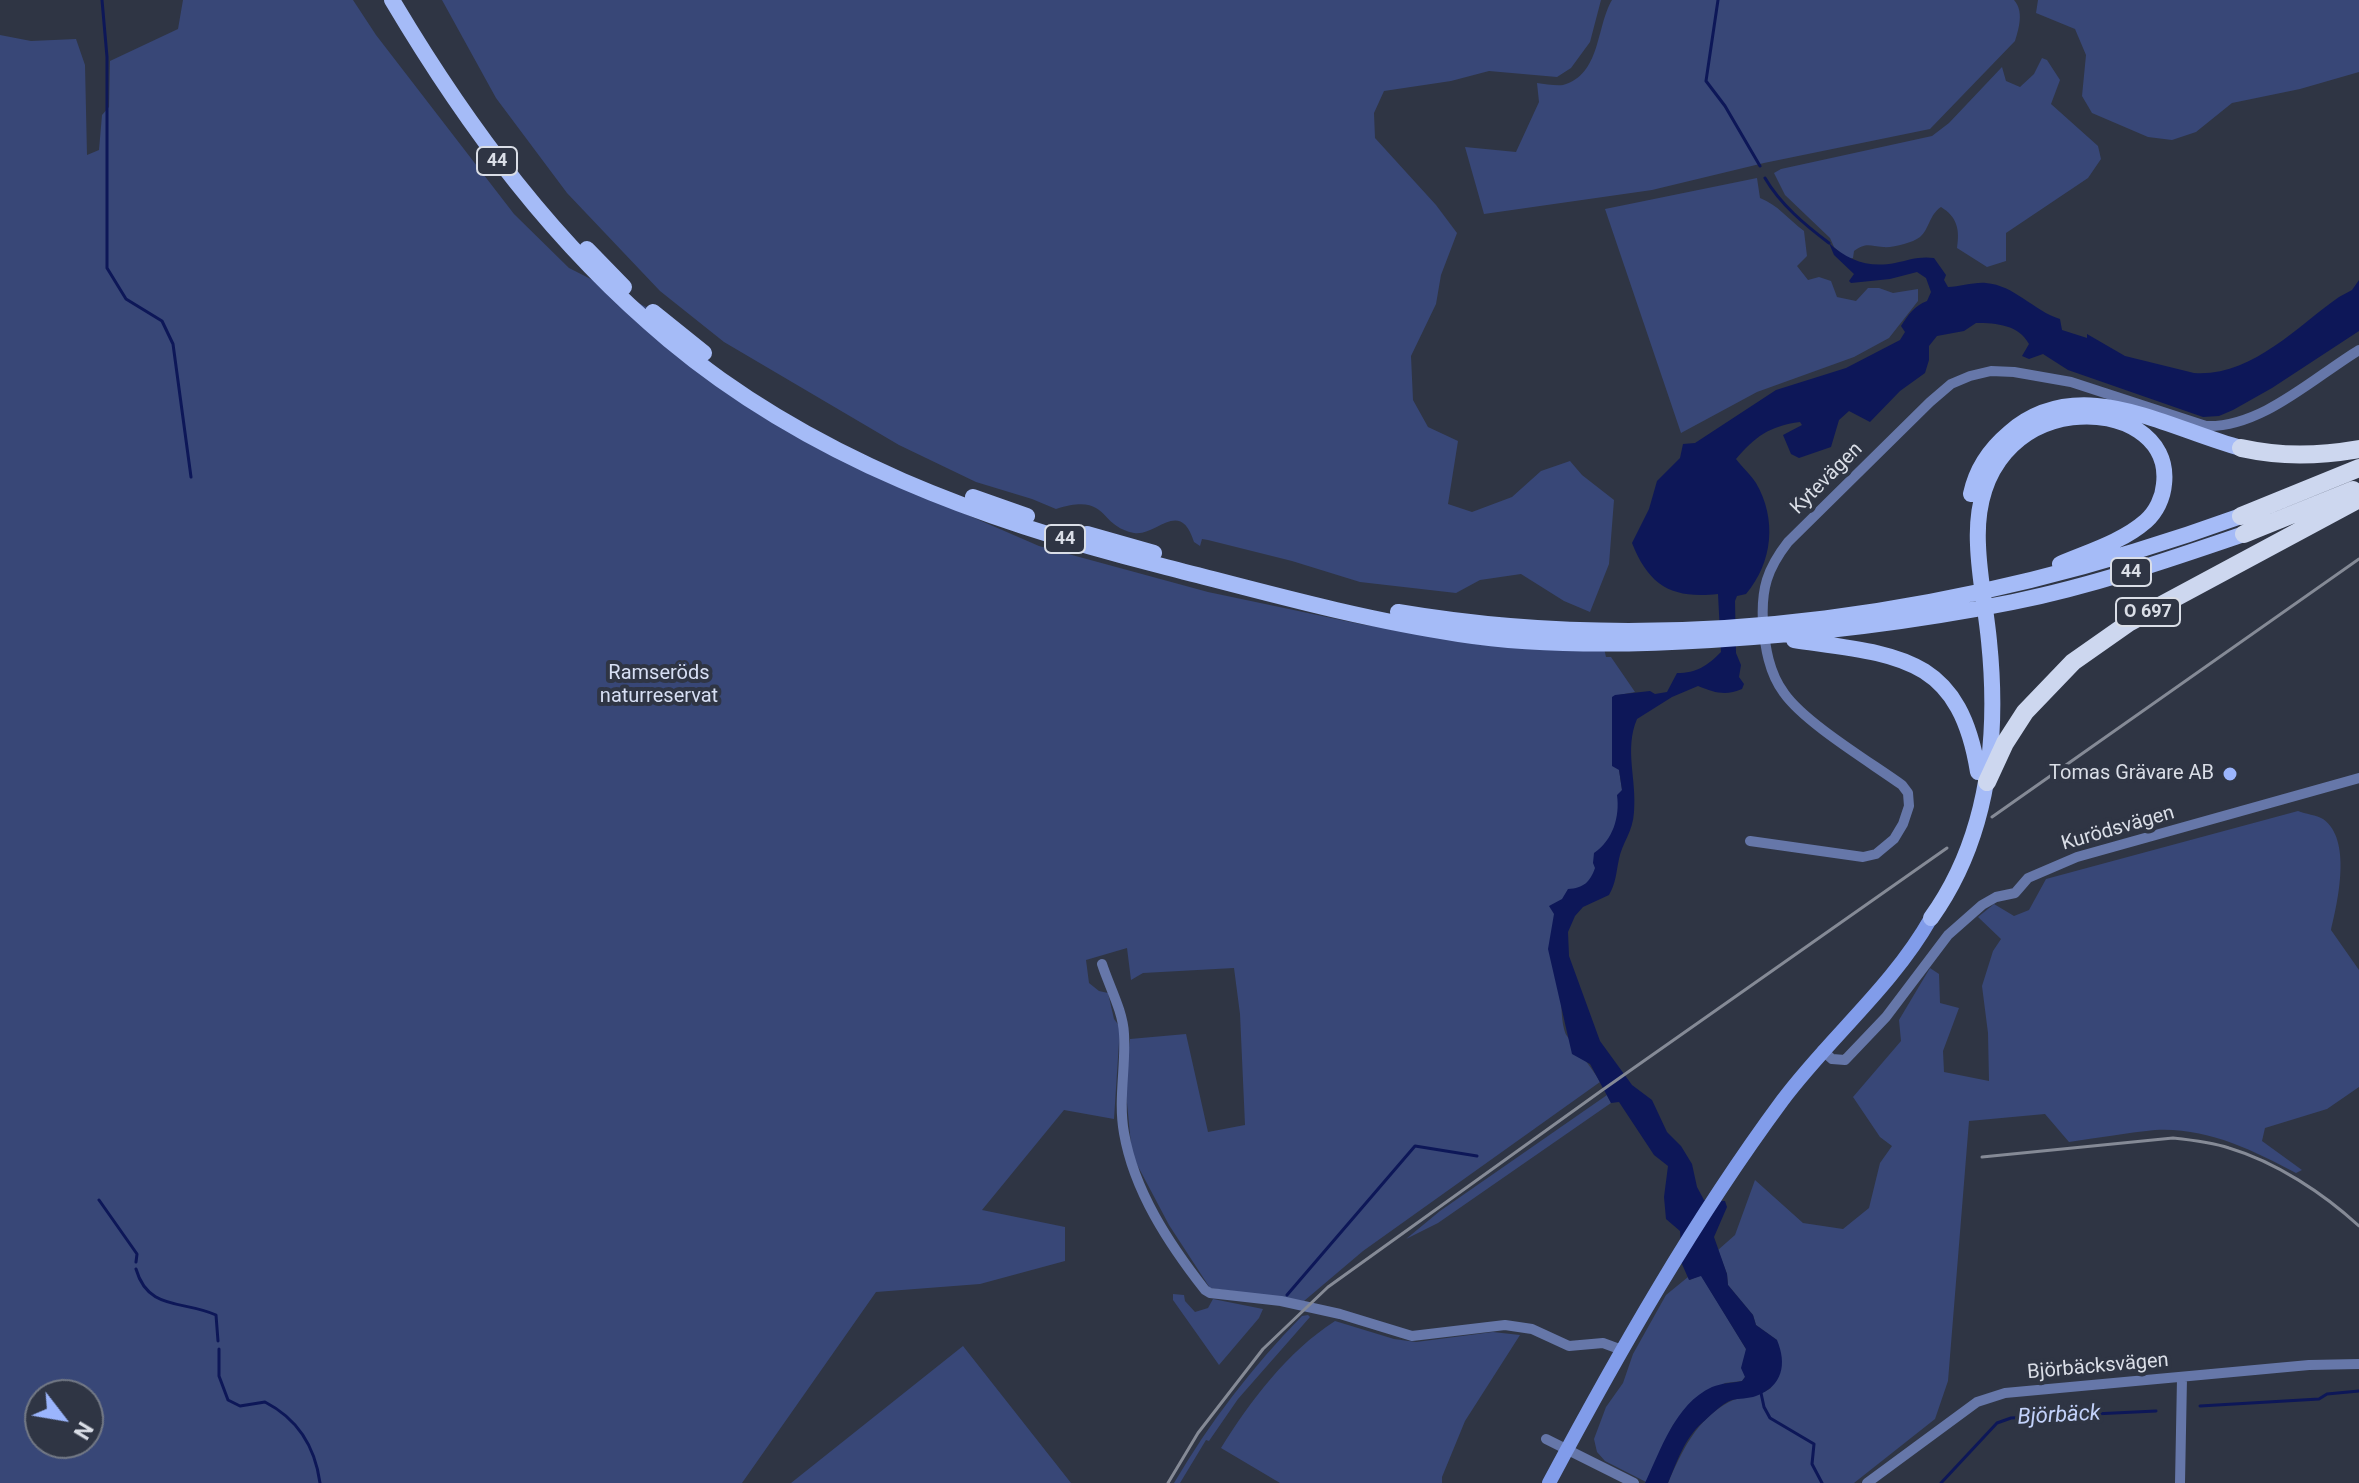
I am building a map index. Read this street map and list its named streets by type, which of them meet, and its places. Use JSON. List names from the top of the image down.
{
  "streets": {
    "highway": ["44", "O 697"],
    "street": ["Kytevägen", "Kurödsvägen", "Björbäcksvägen"]
  },
  "crossings": [
    ["O 697", "Kurödsvägen"]
  ],
  "water": ["Björbäck"],
  "parks": ["Ramseröds naturreservat"],
  "places": ["Tomas Grävare AB"],
  "north": "bottom right"
}
